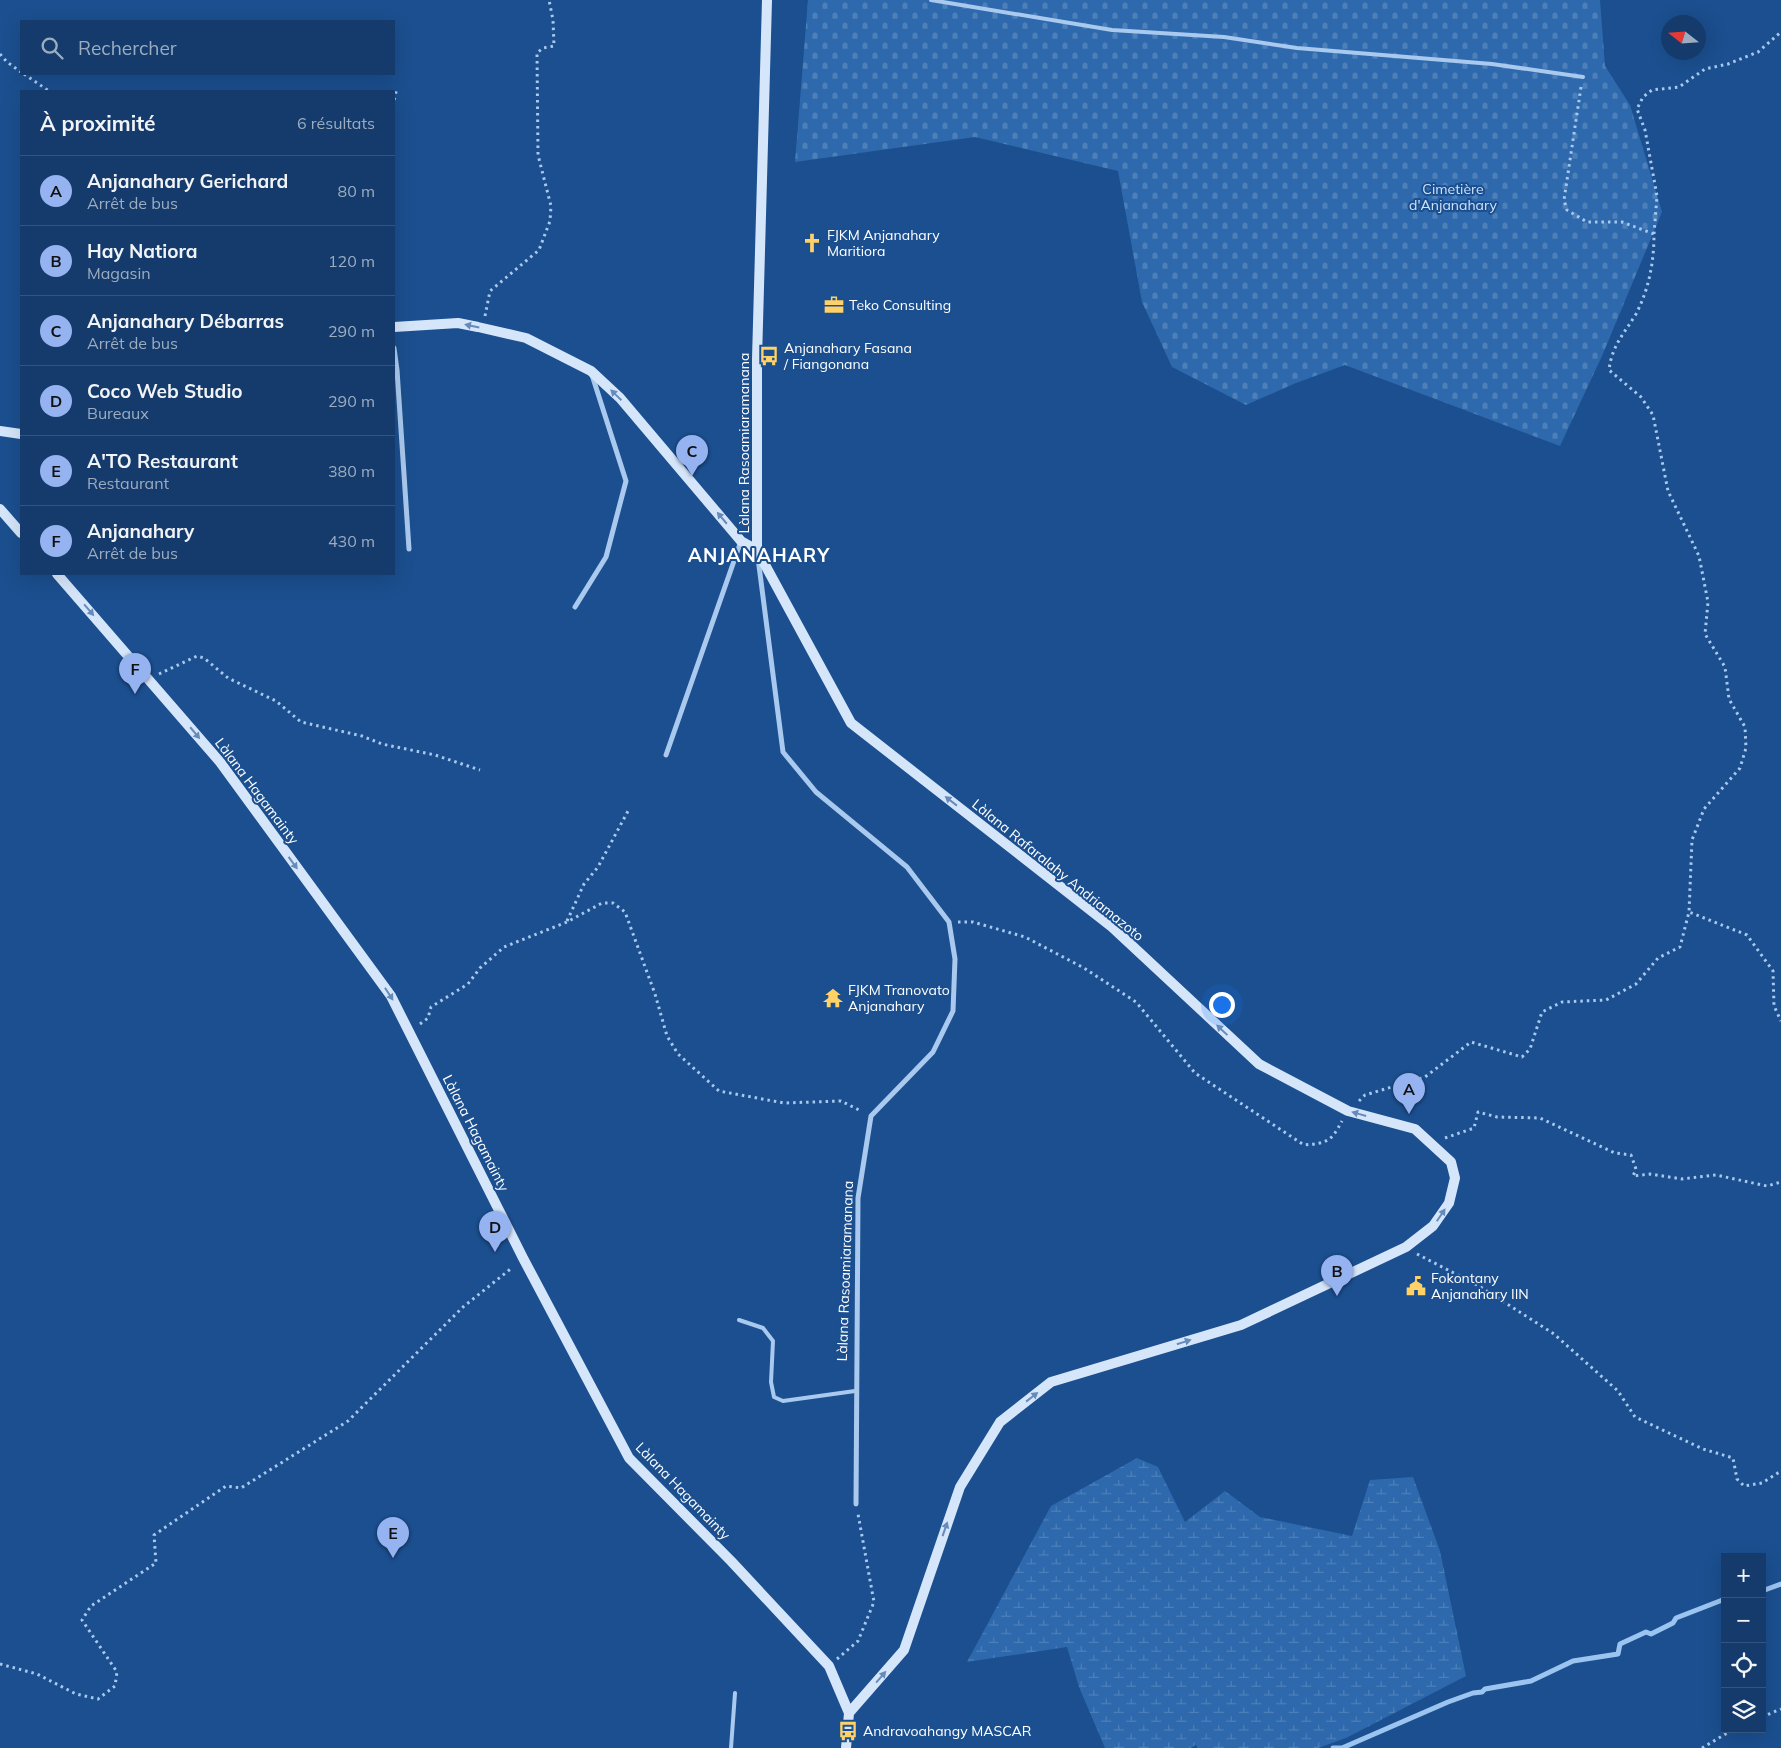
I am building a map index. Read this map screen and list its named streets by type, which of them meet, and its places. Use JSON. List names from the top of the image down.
{
  "streets": {
    "main road": ["Làlana Rasoamiaramanana", "Làlana Hagamainty", "Làlana Rafaralahy Andriamazoto"]
  },
  "crossings": [
    ["Làlana Rasoamiaramanana", "Làlana Rafaralahy Andriamazoto"],
    ["Làlana Hagamainty", "Làlana Rafaralahy Andriamazoto"]
  ],
  "one_way": ["Làlana Hagamainty"],
  "districts": ["ANJANAHARY"],
  "parks": ["Cimetière d'Anjanahary"],
  "places": {
    "church": ["FJKM Anjanahary Maritiora"],
    "office": ["Teko Consulting"],
    "bus stop": ["Anjanahary Fasana / Fiangonana", "Andravoahangy MASCAR"],
    "temple": ["FJKM Tranovato Anjanahary"],
    "public building": ["Fokontany Anjanahary IIN"]
  },
  "north": "left",
  "page": {
    "search": "Rechercher",
    "heading": ["À proximité", "6 résultats"],
    "list": [
      {
        "mark": "A",
        "name": "Anjanahary Gerichard",
        "note": "Arrêt de bus",
        "value": "80 m"
      },
      {
        "mark": "B",
        "name": "Hay Natiora",
        "note": "Magasin",
        "value": "120 m"
      },
      {
        "mark": "C",
        "name": "Anjanahary Débarras",
        "note": "Arrêt de bus",
        "value": "290 m"
      },
      {
        "mark": "D",
        "name": "Coco Web Studio",
        "note": "Bureaux",
        "value": "290 m"
      },
      {
        "mark": "E",
        "name": "A'TO Restaurant",
        "note": "Restaurant",
        "value": "380 m"
      },
      {
        "mark": "F",
        "name": "Anjanahary",
        "note": "Arrêt de bus",
        "value": "430 m"
      }
    ],
    "pins": [
      "C",
      "F",
      "A",
      "D",
      "B",
      "E"
    ],
    "map_buttons": ["+", "−"]
  }
}
